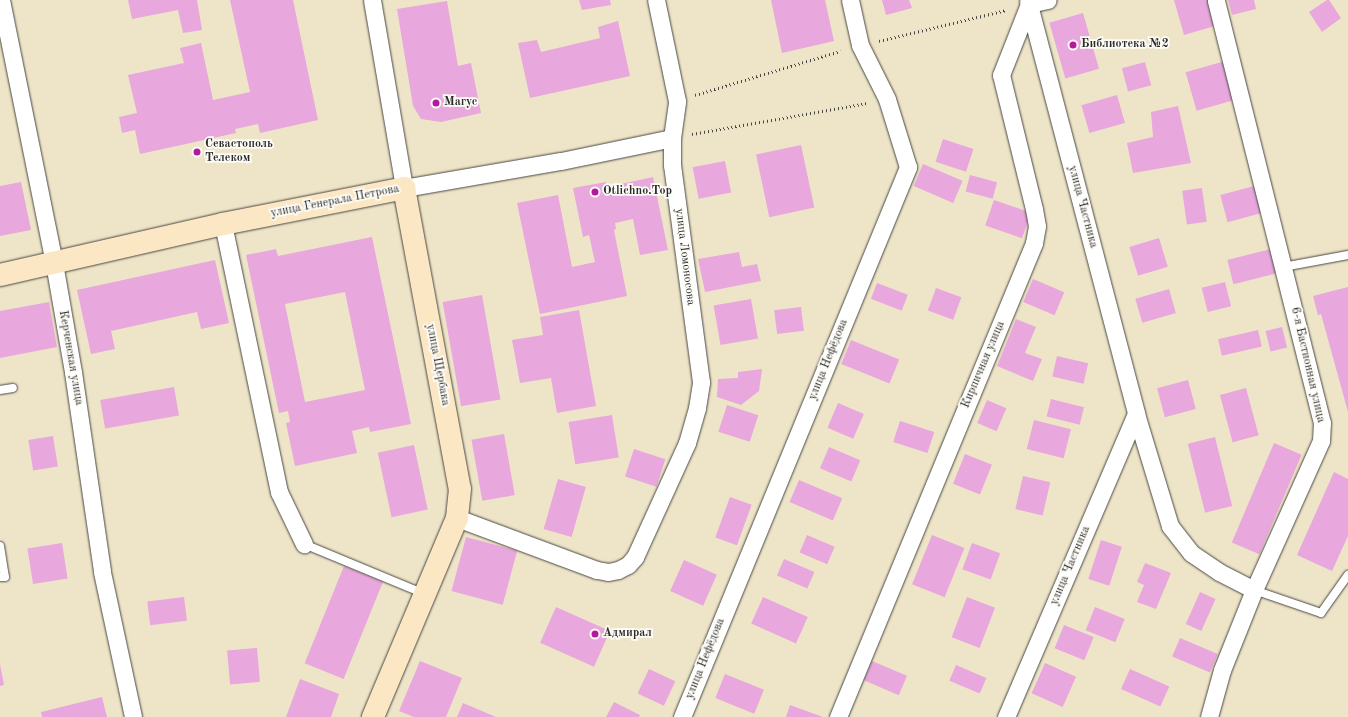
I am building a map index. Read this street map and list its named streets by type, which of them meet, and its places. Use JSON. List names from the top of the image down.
{
  "streets": {
    "main road": ["улица Генерала Петрова", "улица Щербака"],
    "street": [
      "улица Частника",
      "улица Ломоносова",
      "Керченская улица",
      "улица Нефёдова",
      "Кирпичная улица",
      "6-я Бастионная улица"
    ]
  },
  "crossings": [
    ["улица Генерала Петрова", "улица Ломоносова"],
    ["улица Генерала Петрова", "Керченская улица"],
    ["улица Генерала Петрова", "улица Щербака"],
    ["улица Частника", "Кирпичная улица"],
    ["улица Частника", "6-я Бастионная улица"],
    ["улица Ломоносова", "улица Щербака"]
  ],
  "places": [
    "Библиотека №2",
    "Магус",
    "Севастополь Телеком",
    "Otlichno.Top",
    "Адмирал"
  ]
}
